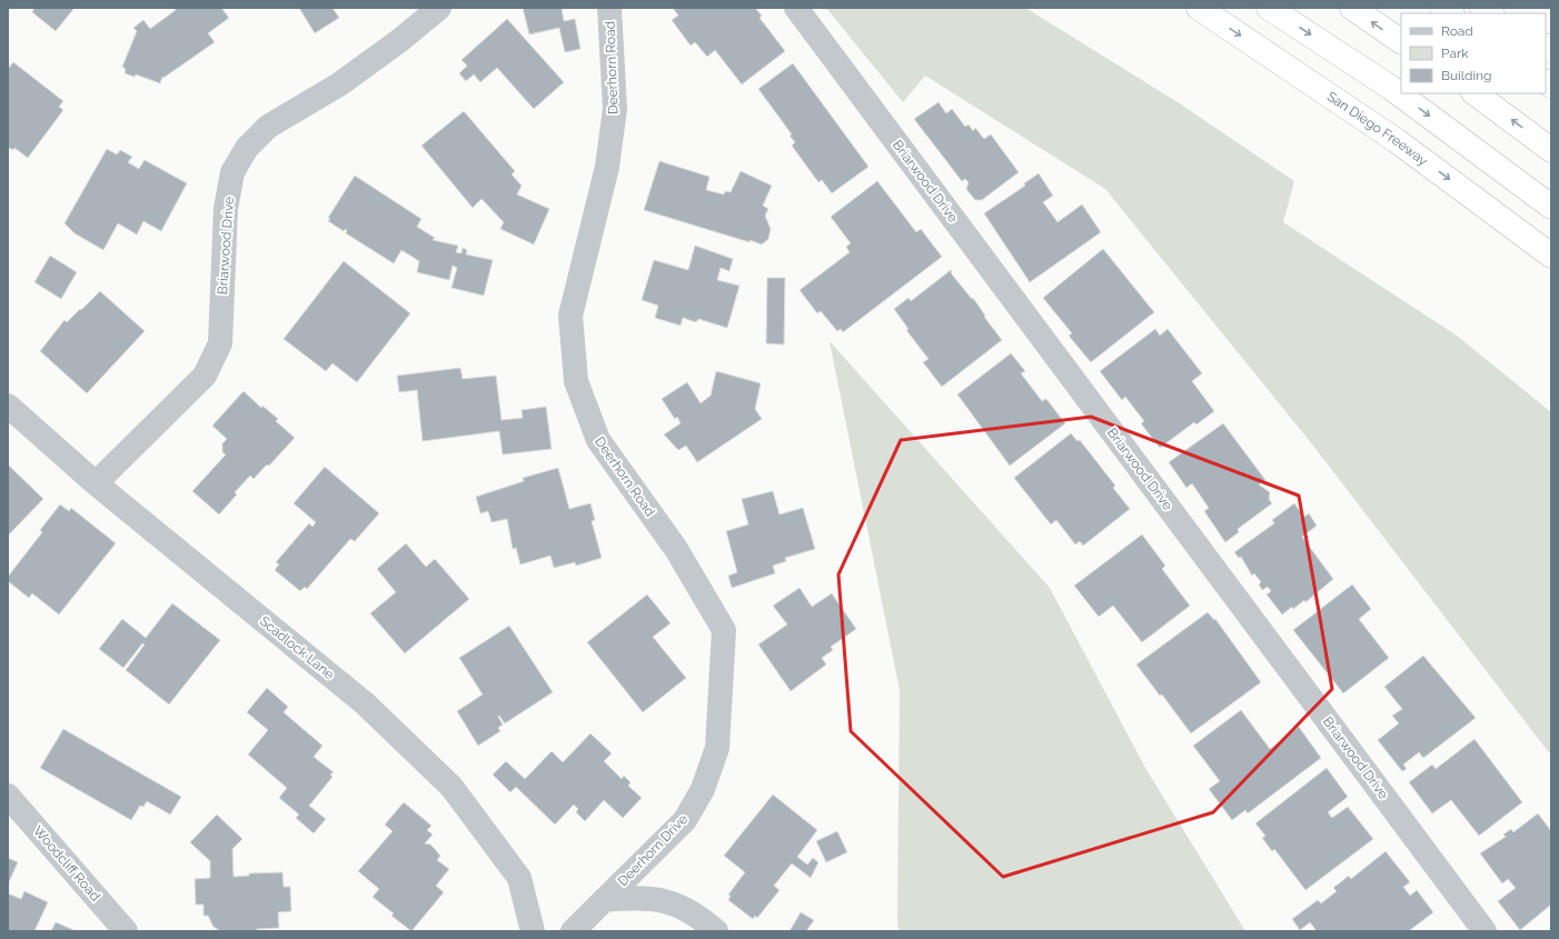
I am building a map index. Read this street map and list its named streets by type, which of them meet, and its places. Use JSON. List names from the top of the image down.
{
  "streets": {
    "highway": ["San Diego Freeway"],
    "street": [
      "Deerhorn Road",
      "Briarwood Drive",
      "Scadlock Lane",
      "Deerhorn Drive",
      "Woodcliff Road"
    ]
  },
  "crossings": [
    ["Deerhorn Road", "Deerhorn Drive"],
    ["Briarwood Drive", "Scadlock Lane"]
  ],
  "legend": ["Road", "Park", "Building"]
}
